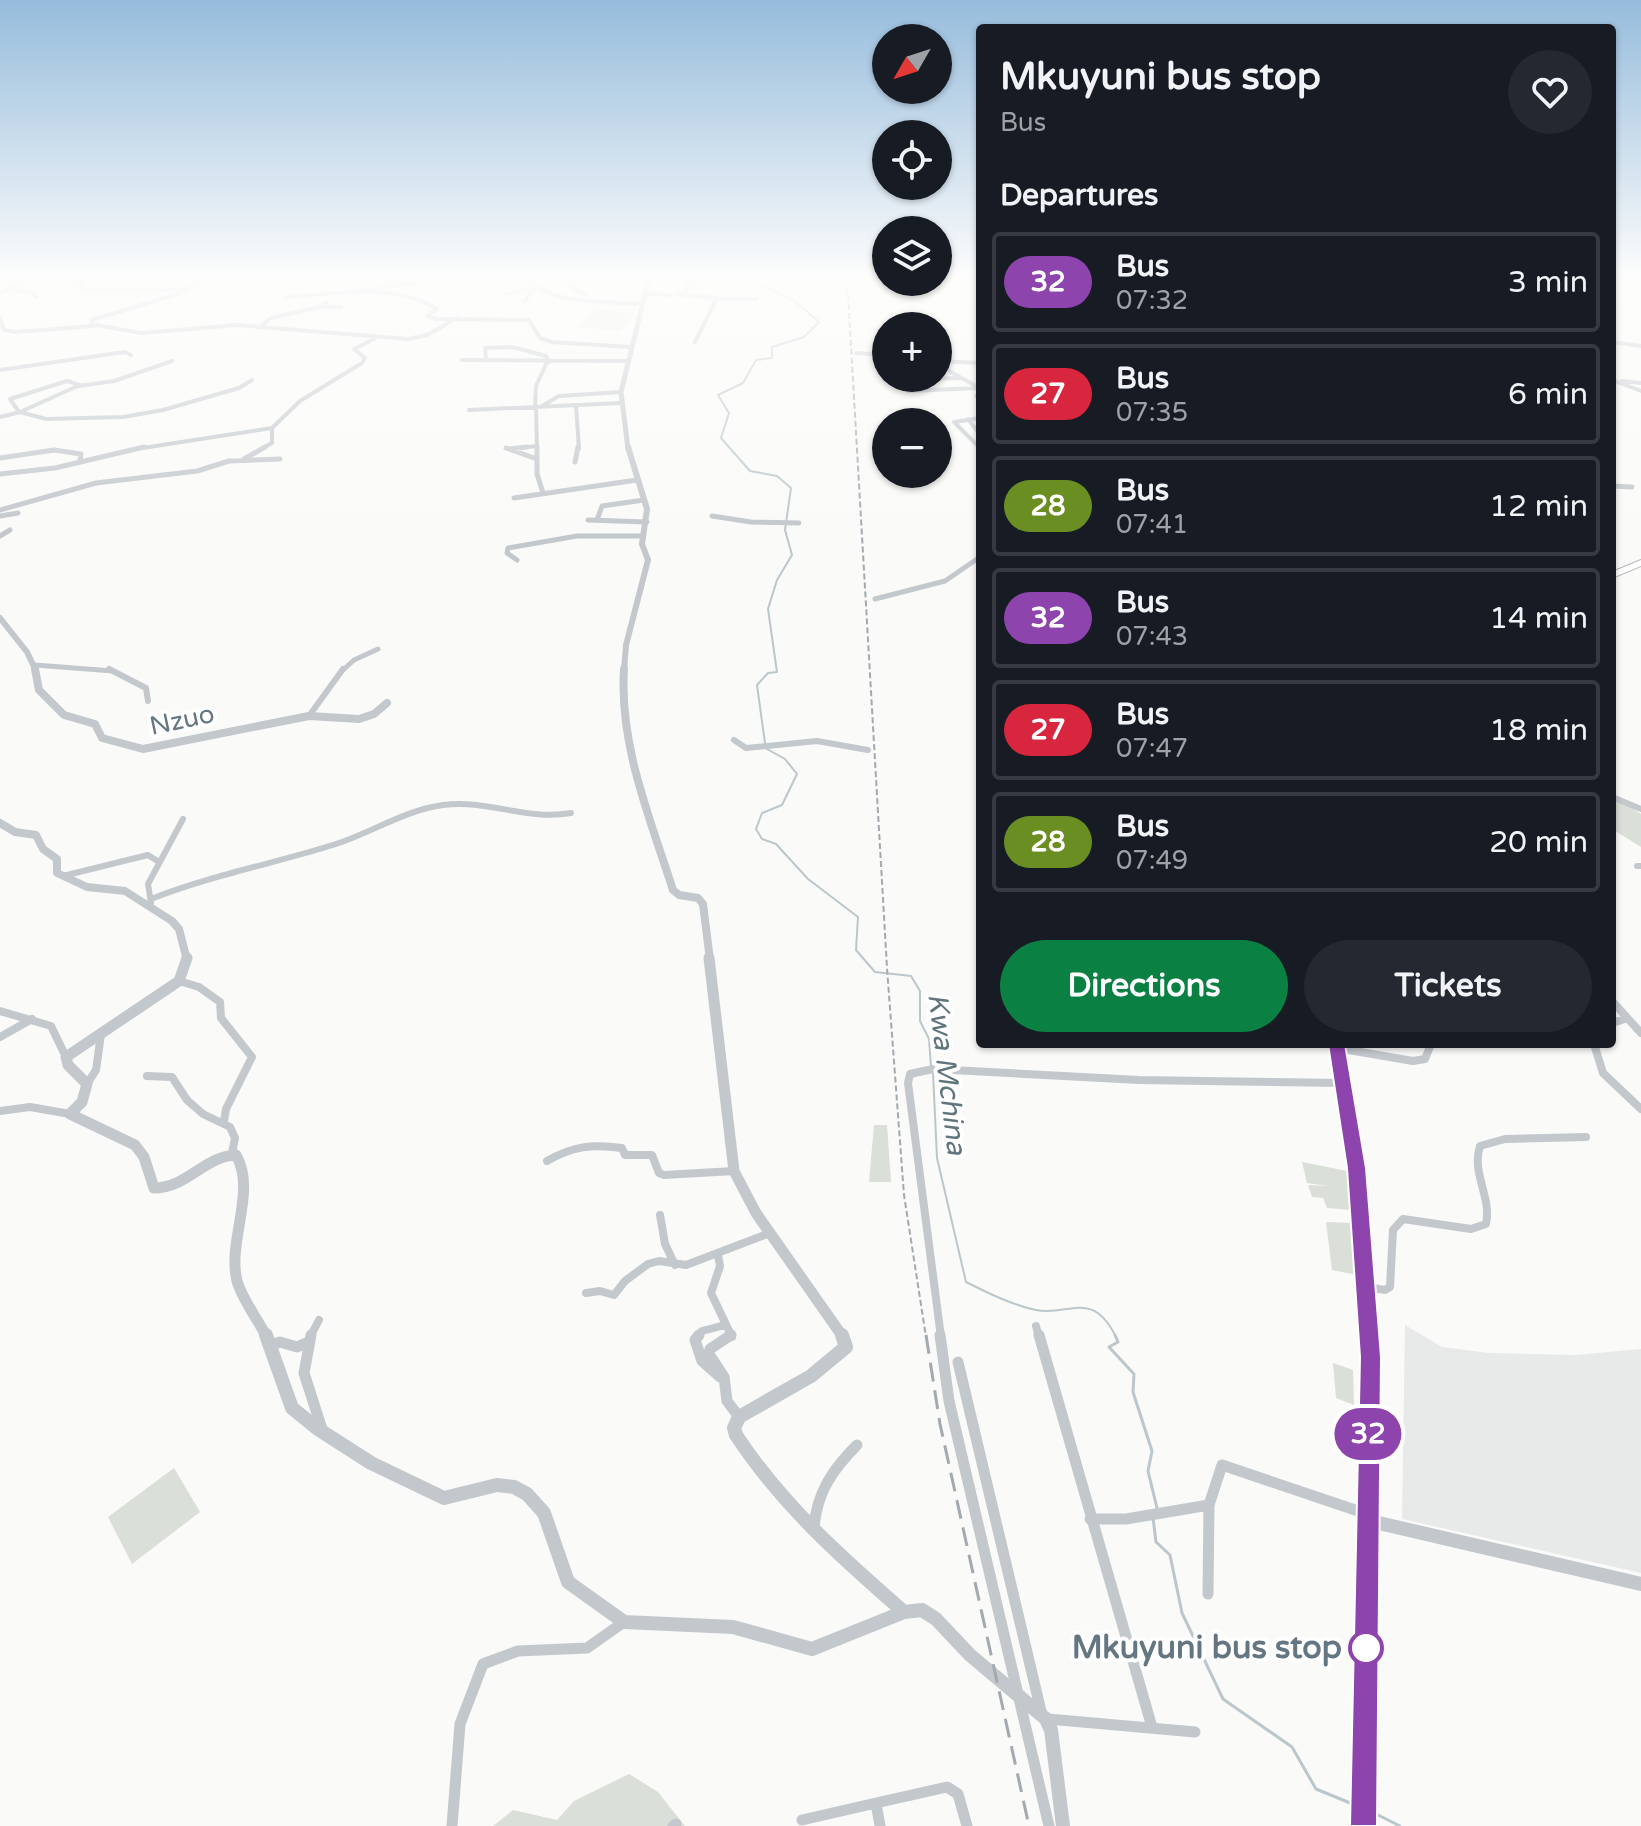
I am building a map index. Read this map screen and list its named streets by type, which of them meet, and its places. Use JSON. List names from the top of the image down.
{
  "streets": {
    "street": ["Nzuo"]
  },
  "water": ["Kwa Mchina"],
  "places": ["Mkuyuni bus stop"],
  "lines": ["bus line 32"],
  "north": "bottom left",
  "page": {
    "on_map": "32",
    "map_buttons": ["+", "−"],
    "heading": [
      ["Mkuyuni bus stop", "Bus"],
      "Departures"
    ],
    "list": [
      {
        "mark": "32",
        "name": "Bus",
        "note": "07:32",
        "value": "3 min"
      },
      {
        "mark": "27",
        "name": "Bus",
        "note": "07:35",
        "value": "6 min"
      },
      {
        "mark": "28",
        "name": "Bus",
        "note": "07:41",
        "value": "12 min"
      },
      {
        "mark": "32",
        "name": "Bus",
        "note": "07:43",
        "value": "14 min"
      },
      {
        "mark": "27",
        "name": "Bus",
        "note": "07:47",
        "value": "18 min"
      },
      {
        "mark": "28",
        "name": "Bus",
        "note": "07:49",
        "value": "20 min"
      }
    ],
    "buttons": ["Directions", "Tickets"]
  }
}
